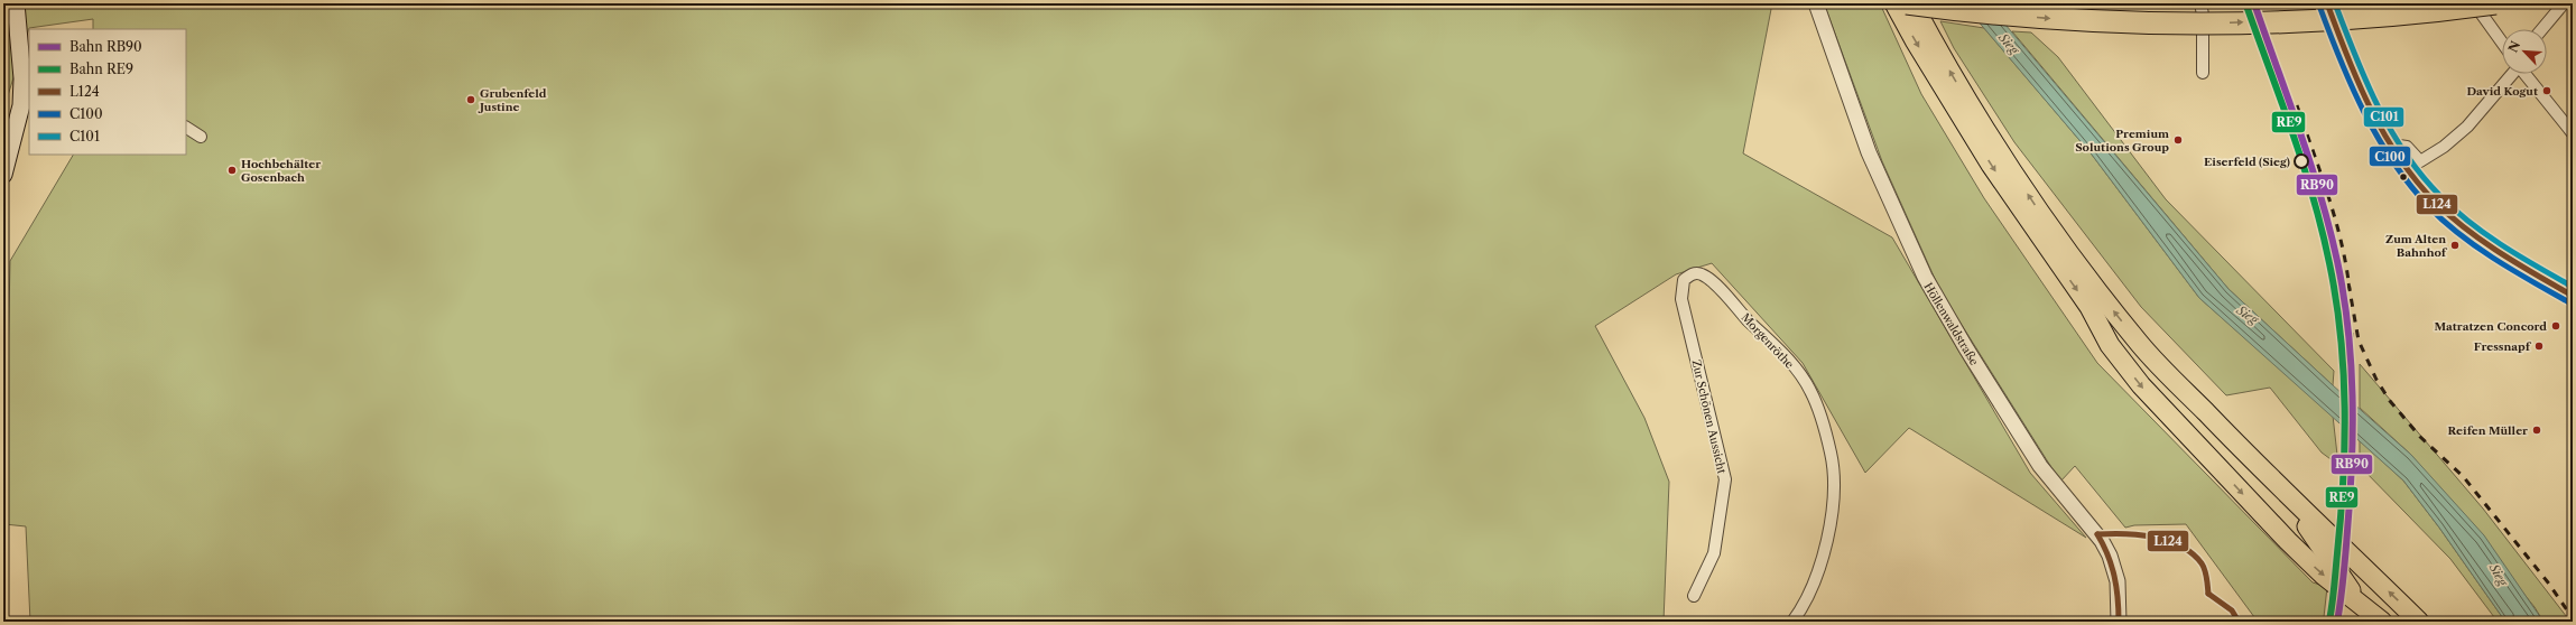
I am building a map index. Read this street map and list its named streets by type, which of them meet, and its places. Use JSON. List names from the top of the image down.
{
  "streets": {
    "street": ["Höllenwaldstraße", "Morgenröthe", "Zur Schönen Aussicht"]
  },
  "crossings": [
    ["Morgenröthe", "Zur Schönen Aussicht"]
  ],
  "water": ["Sieg"],
  "places": [
    "David Kogut",
    "Grubenfeld Justine",
    "Premium Solutions Group",
    "Eiserfeld (Sieg)",
    "Hochbehälter Gosenbach",
    "Zum Alten Bahnhof",
    "Matratzen Concord",
    "Fressnapf",
    "Reifen Müller"
  ],
  "lines": [
    "rail line RB90",
    "transit line L124",
    "transit line C101",
    "rail line RE9",
    "transit line C100"
  ],
  "legend": [
    "Bahn RB90",
    "Bahn RE9",
    "L124",
    "C100",
    "C101"
  ],
  "north": "top left"
}
